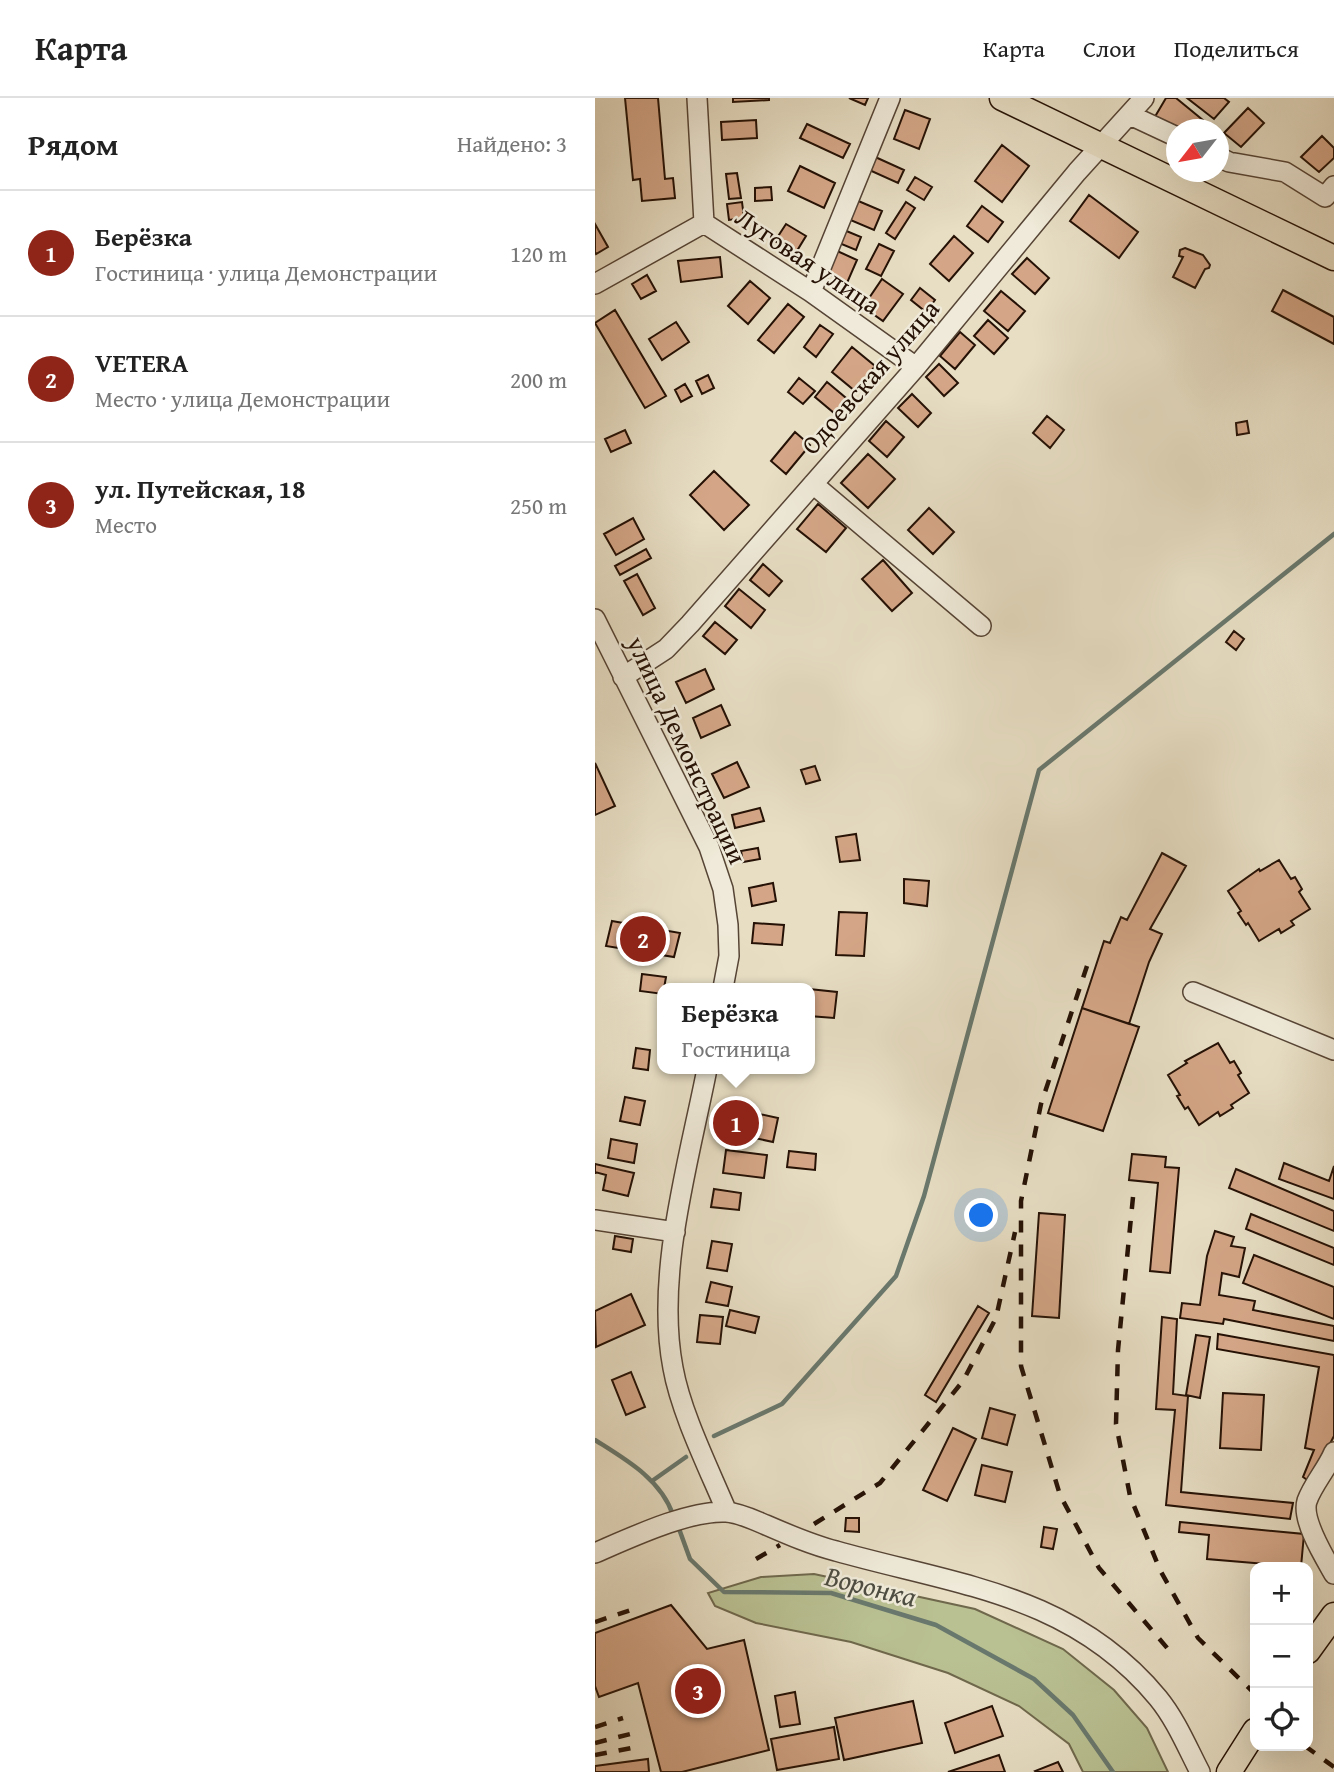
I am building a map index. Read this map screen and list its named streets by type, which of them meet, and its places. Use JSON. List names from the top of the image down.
{
  "streets": {
    "street": ["Луговая улица", "Одоевская улица", "улица Демонстрации"]
  },
  "crossings": [
    ["Луговая улица", "Одоевская улица"],
    ["Одоевская улица", "улица Демонстрации"]
  ],
  "water": ["Воронка"],
  "north": "bottom left",
  "page": {
    "header": "Карта",
    "nav": ["Карта", "Слои", "Поделиться"],
    "heading": ["Рядом", "Найдено: 3"],
    "list": [
      {
        "mark": "1",
        "name": "Берёзка",
        "note": "Гостиница · улица Демонстрации",
        "value": "120 m"
      },
      {
        "mark": "2",
        "name": "VETERA",
        "note": "Место · улица Демонстрации",
        "value": "200 m"
      },
      {
        "mark": "3",
        "name": "ул. Путейская, 18",
        "note": "Место",
        "value": "250 m"
      }
    ],
    "pins": ["2", "1", "3"],
    "popup": ["Берёзка", "Гостиница"],
    "map_buttons": ["+", "−"]
  }
}
